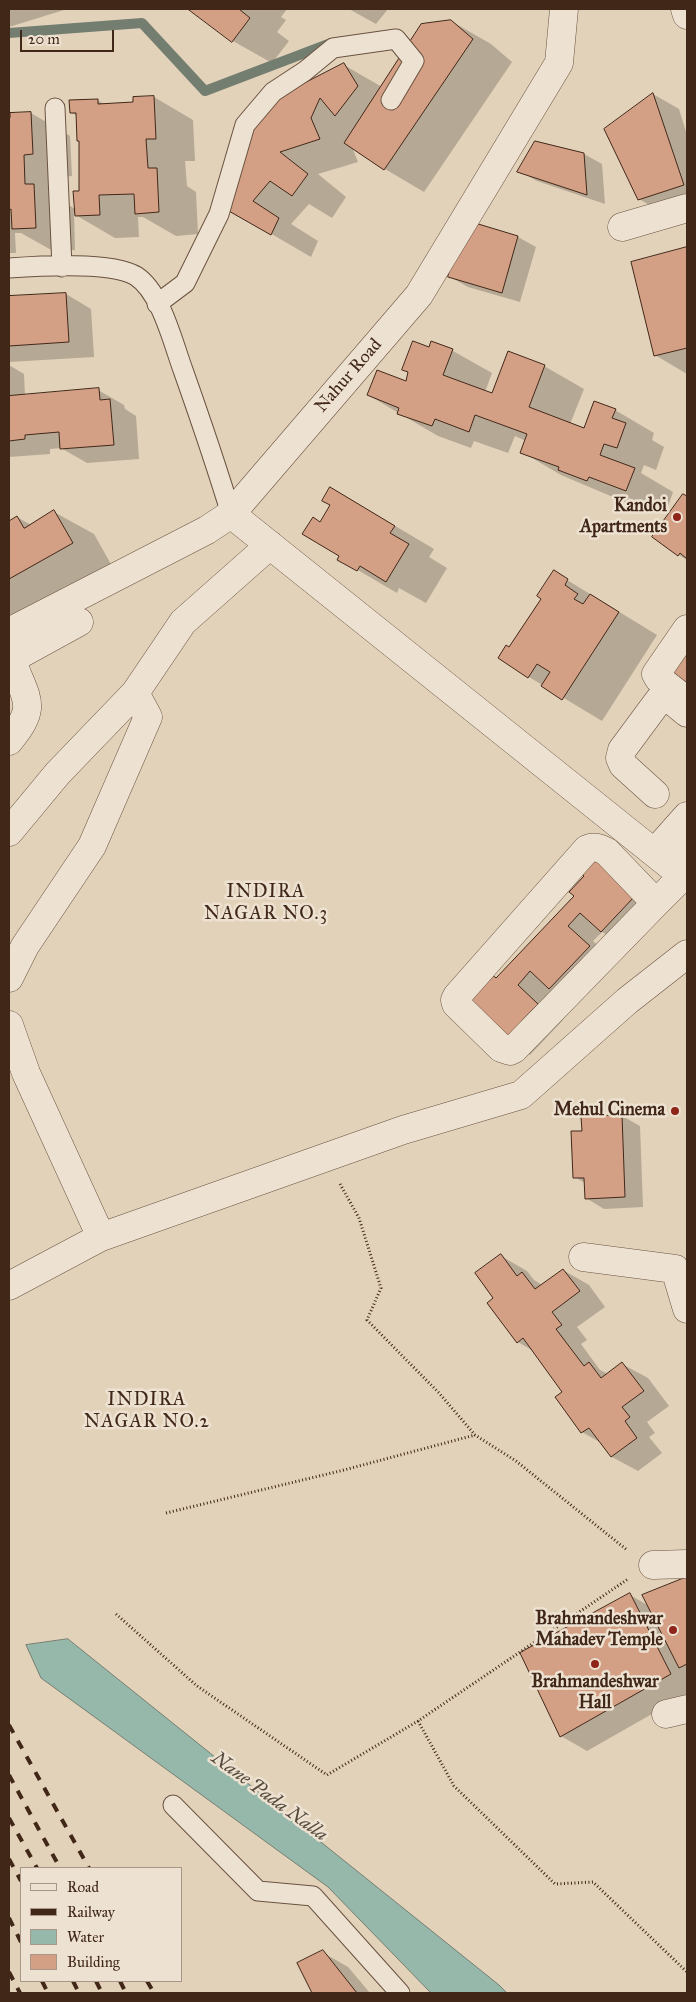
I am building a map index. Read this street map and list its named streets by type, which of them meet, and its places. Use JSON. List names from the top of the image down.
{
  "streets": {
    "street": ["Nahur Road"]
  },
  "districts": ["INDIRA NAGAR NO.3", "INDIRA NAGAR NO.2"],
  "water": ["Nane Pada Nalla"],
  "places": [
    "Kandoi Apartments",
    "Mehul Cinema",
    "Brahmandeshwar Mahadev Temple",
    "Brahmandeshwar Hall"
  ],
  "legend": [
    "Road",
    "Railway",
    "Water",
    "Building"
  ],
  "scale_bar": "20 m"
}
